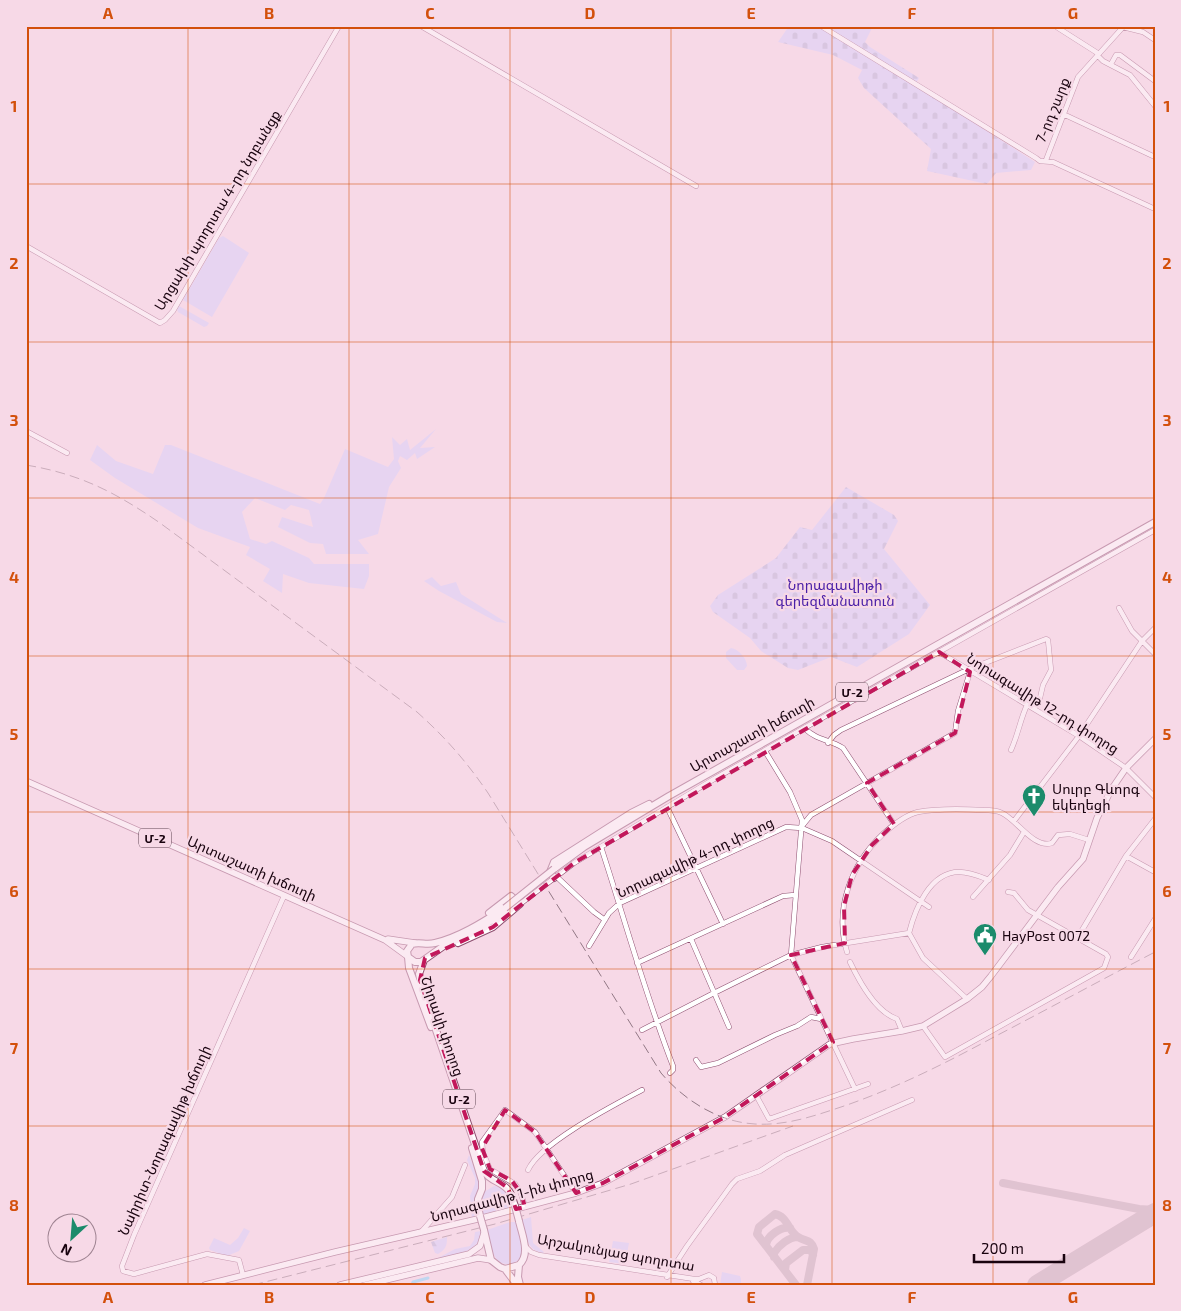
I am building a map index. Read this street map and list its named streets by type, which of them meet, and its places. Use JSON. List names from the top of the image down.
{
  "streets": {
    "highway": ["Մ-2", "Արտաշատի խճուղի", "Շիրակի փողոց"],
    "main road": ["Նորագավիթ 1-ին փողոց"],
    "street": [
      "7-րդ շարք",
      "Արցախի պողոտա 4-րդ նրբանցք",
      "Նորագավիթ 12-րդ փողոց",
      "Նորագավիթ 4-րդ փողոց",
      "Նաիրիտ-Նորագավիթ խճուղի",
      "Արշակունյաց պողոտա"
    ]
  },
  "crossings": [
    ["Մ-2", "Արտաշատի խճուղի"],
    ["Մ-2", "Շիրակի փողոց"],
    ["Նորագավիթ 12-րդ փողոց", "Արտաշատի խճուղի"],
    ["Նորագավիթ 12-րդ փողոց", "Նորագավիթ 1-ին փողոց"],
    ["Արտաշատի խճուղի", "Շիրակի փողոց"],
    ["Արտաշատի խճուղի", "Նաիրիտ-Նորագավիթ խճուղի"],
    ["Շիրակի փողոց", "Արշակունյաց պողոտա"],
    ["Նաիրիտ-Նորագավիթ խճուղի", "Նորագավիթ 1-ին փողոց"]
  ],
  "parks": ["Նորագավիթի գերեզմանատուն"],
  "places": {
    "church": ["Սուրբ Գևորգ եկեղեցի"],
    "public building": ["HayPost 0072"]
  },
  "scale_bar": "200 m",
  "north": "bottom left",
  "grid": {
    "columns": [
      "A",
      "B",
      "C",
      "D",
      "E",
      "F",
      "G"
    ],
    "rows": [
      "1",
      "2",
      "3",
      "4",
      "5",
      "6",
      "7",
      "8"
    ]
  }
}
